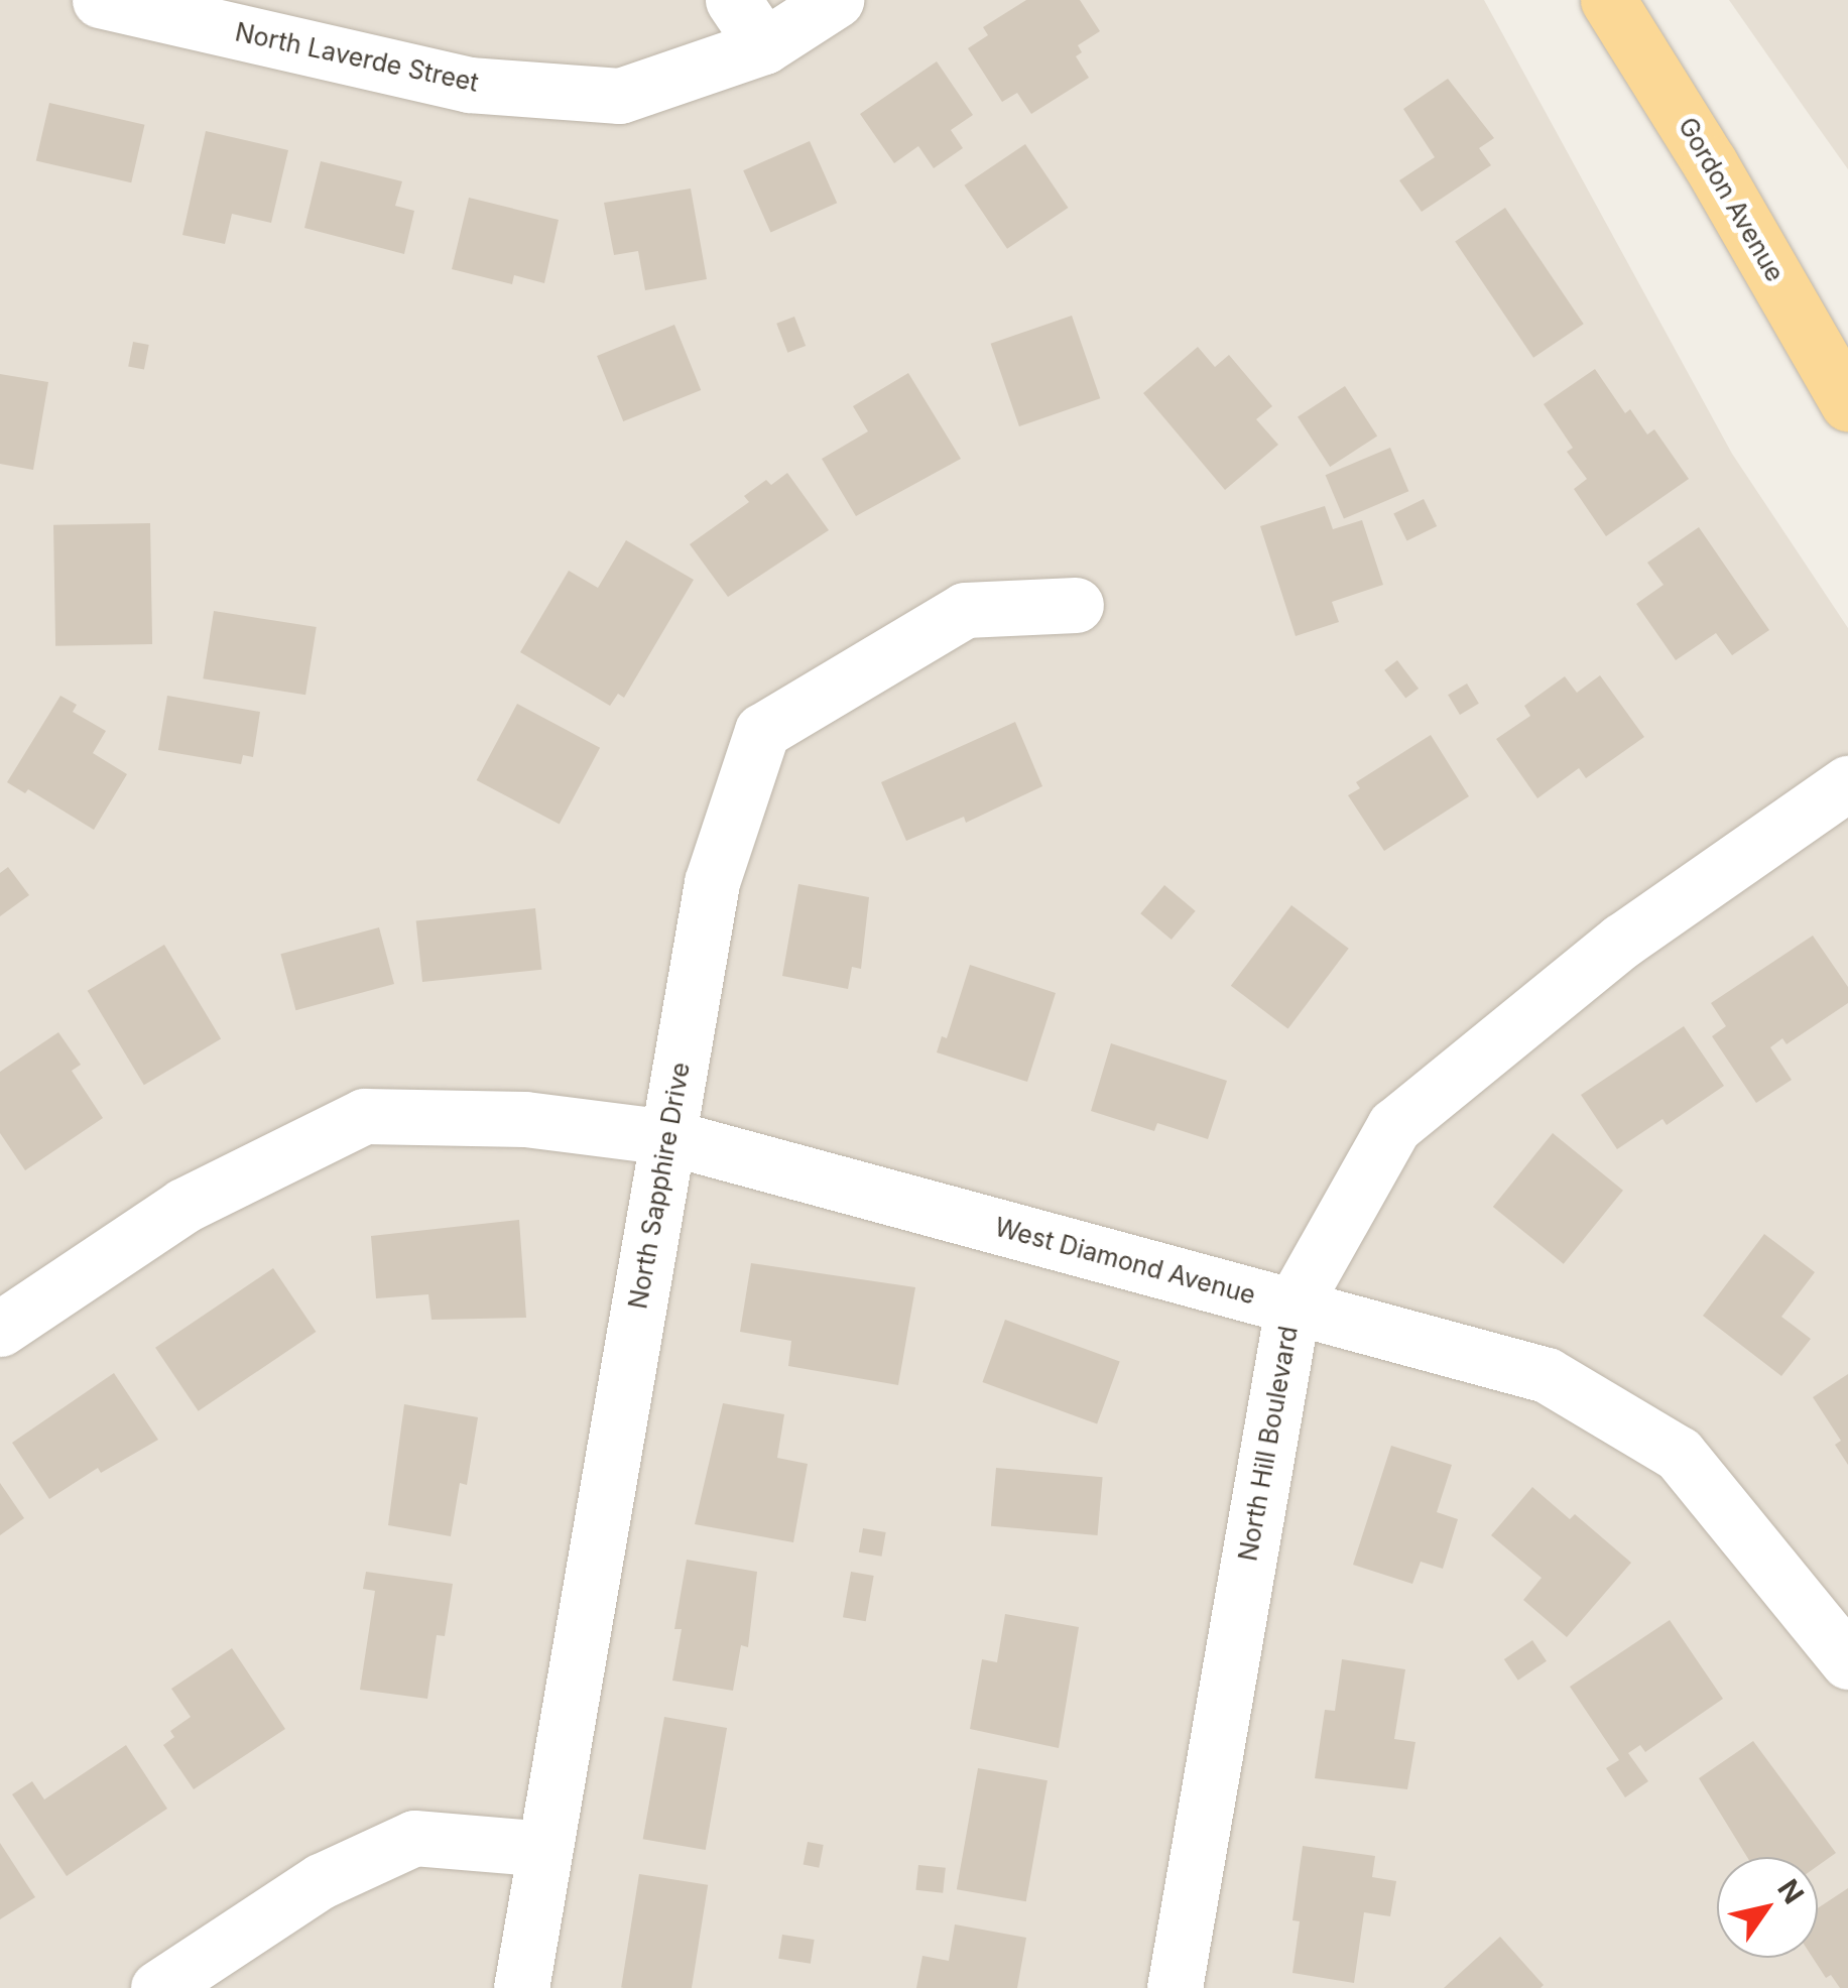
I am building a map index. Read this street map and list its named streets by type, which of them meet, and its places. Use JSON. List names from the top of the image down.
{
  "streets": {
    "main road": ["Gordon Avenue"],
    "street": [
      "North Laverde Street",
      "North Sapphire Drive",
      "West Diamond Avenue",
      "North Hill Boulevard"
    ]
  },
  "crossings": [
    ["North Sapphire Drive", "West Diamond Avenue"],
    ["West Diamond Avenue", "North Hill Boulevard"]
  ],
  "north": "top right"
}
